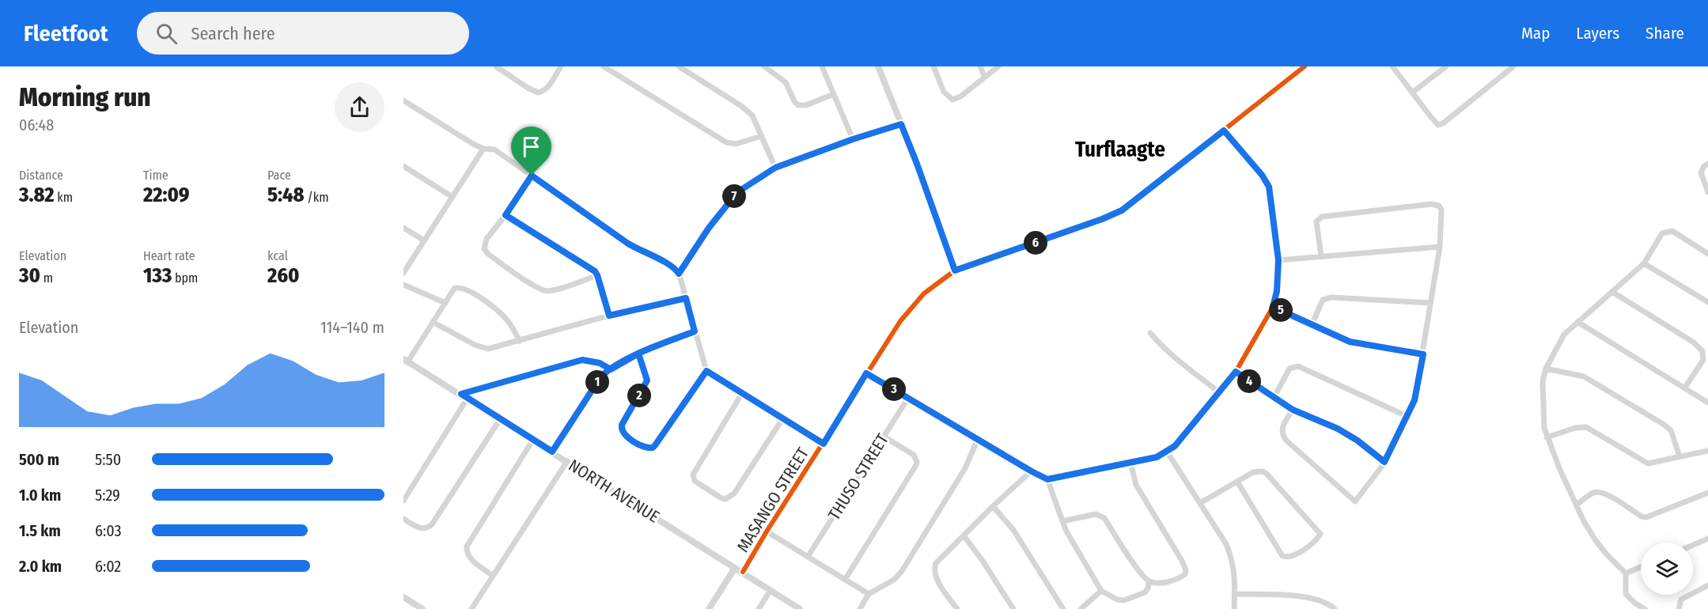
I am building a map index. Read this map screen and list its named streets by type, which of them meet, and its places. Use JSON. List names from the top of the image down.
{
  "streets": {
    "street": ["THUSO STREET", "NORTH AVENUE", "MASANGO STREET"]
  },
  "crossings": [
    ["NORTH AVENUE", "MASANGO STREET"]
  ],
  "districts": ["Turflaagte"],
  "page": {
    "header": "Fleetfoot",
    "search": "Search here",
    "nav": ["Map", "Layers", "Share"],
    "heading": ["Morning run", "06:48"],
    "stats": [
      ["Distance", "3.82 km"],
      ["Time", "22:09"],
      ["Pace", "5:48 /km"],
      ["Elevation", "30 m"],
      ["Heart rate", "133 bpm"],
      ["kcal", "260"]
    ],
    "pins": [
      "7",
      "6",
      "5",
      "4",
      "1",
      "3",
      "2"
    ],
    "chart": ["Elevation", "114–140 m"],
    "list": [
      {
        "name": "500 m",
        "note": "5:50"
      },
      {
        "name": "1.0 km",
        "note": "5:29"
      },
      {
        "name": "1.5 km",
        "note": "6:03"
      },
      {
        "name": "2.0 km",
        "note": "6:02"
      }
    ]
  }
}
